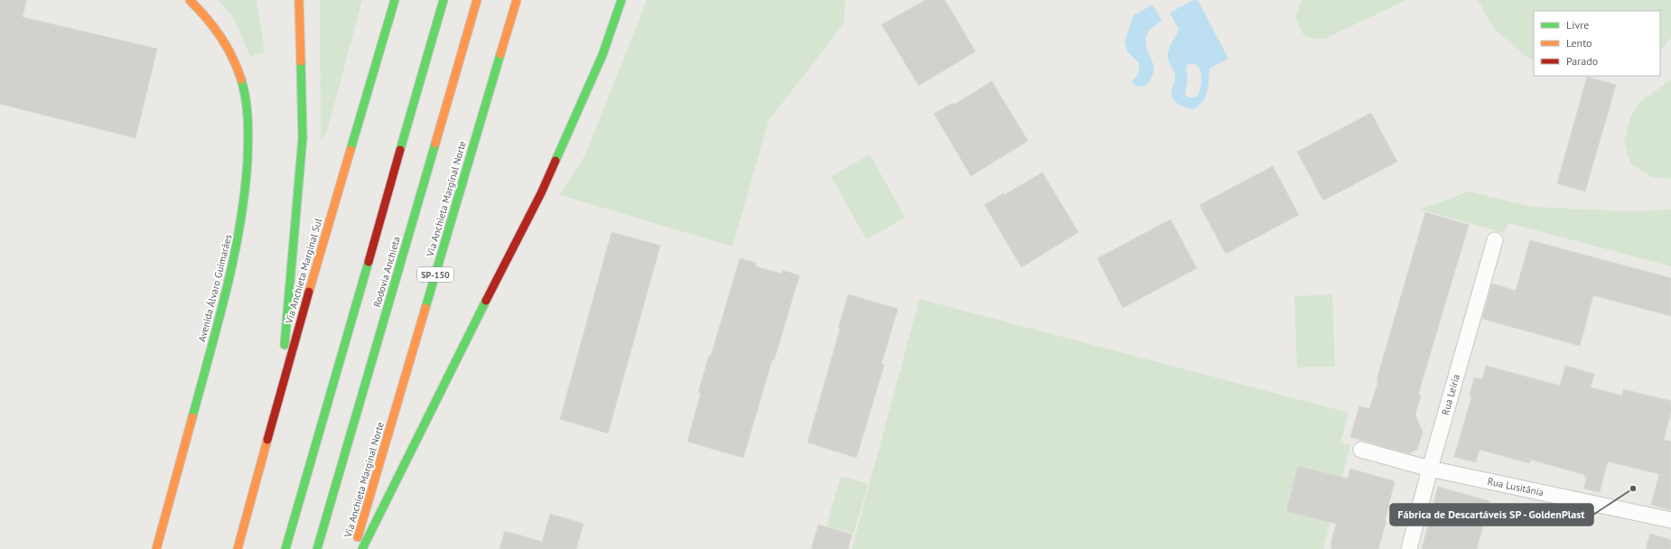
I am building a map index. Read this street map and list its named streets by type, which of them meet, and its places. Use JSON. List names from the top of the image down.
{
  "streets": {
    "main road": [
      "Via Anchieta Marginal Norte",
      "Via Anchieta Marginal Sul",
      "Rodovia Anchieta",
      "SP-150",
      "Avenida Álvaro Guimarães"
    ],
    "street": ["Rua Leiria", "Rua Lusitânia"]
  },
  "crossings": [
    ["Rua Leiria", "Rua Lusitânia"]
  ],
  "places": ["Fábrica de Descartáveis SP - GoldenPlast"],
  "legend": ["Livre", "Lento", "Parado"]
}
